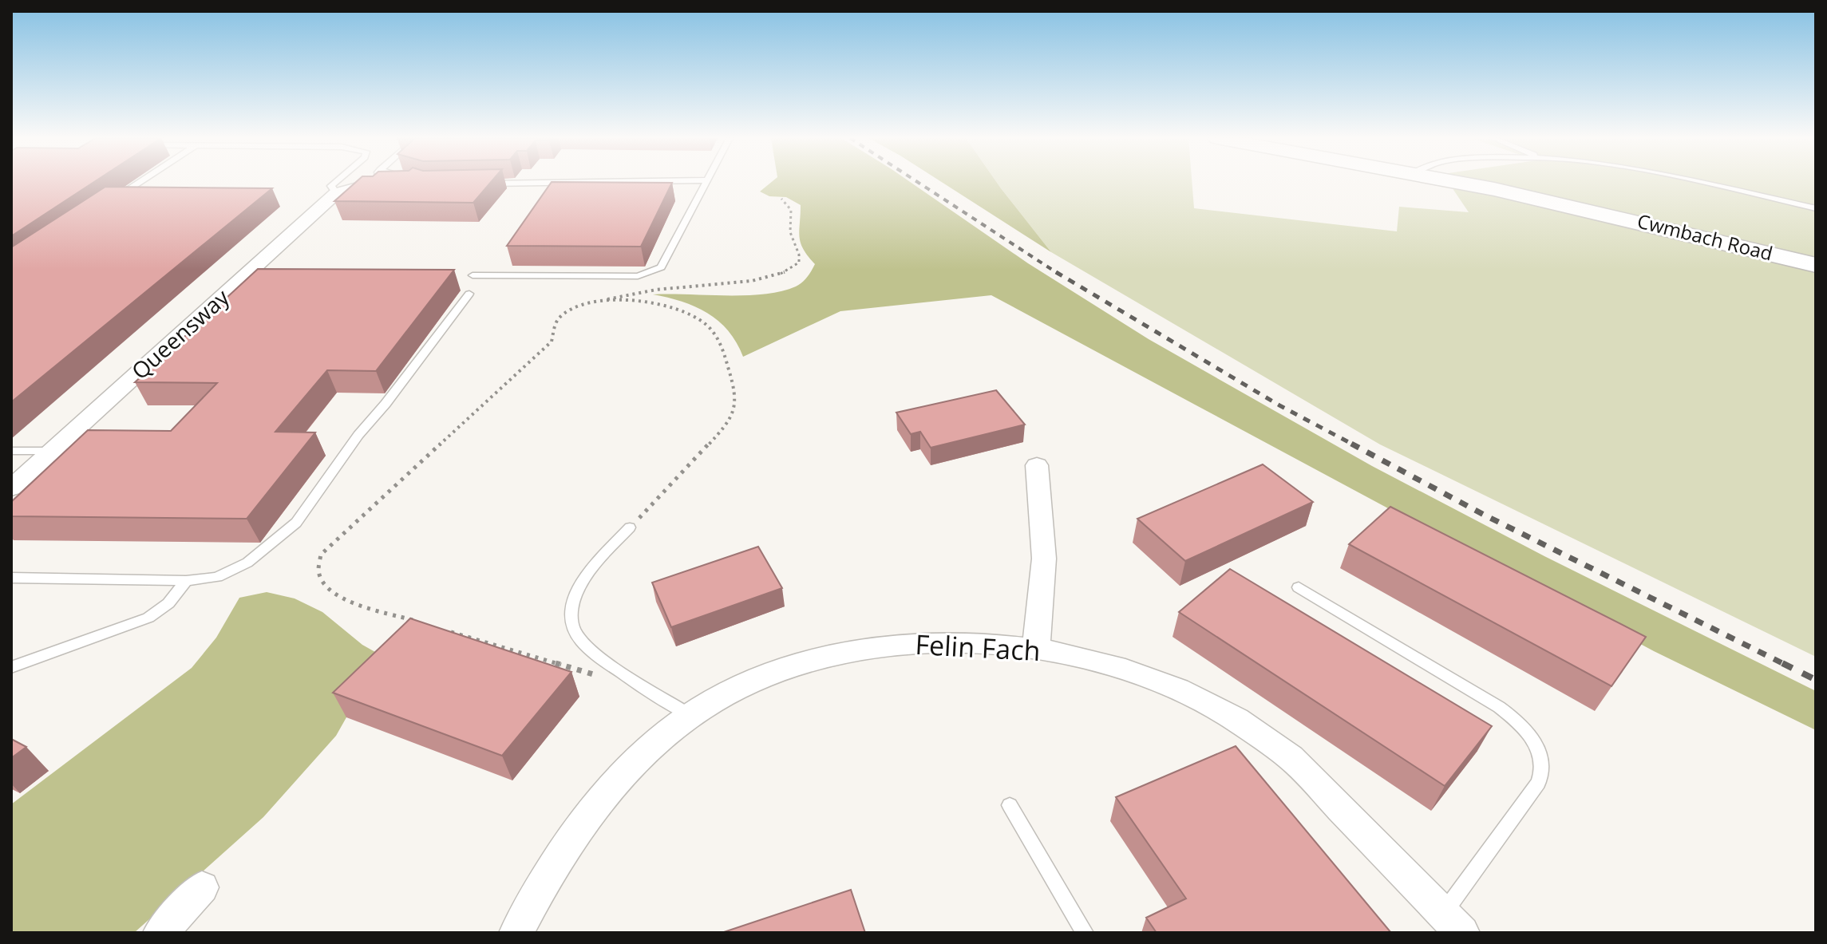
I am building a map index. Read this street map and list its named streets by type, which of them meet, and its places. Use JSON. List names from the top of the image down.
{
  "streets": {
    "main road": ["Cwmbach Road"],
    "street": ["Queensway", "Felin Fach"]
  }
}
